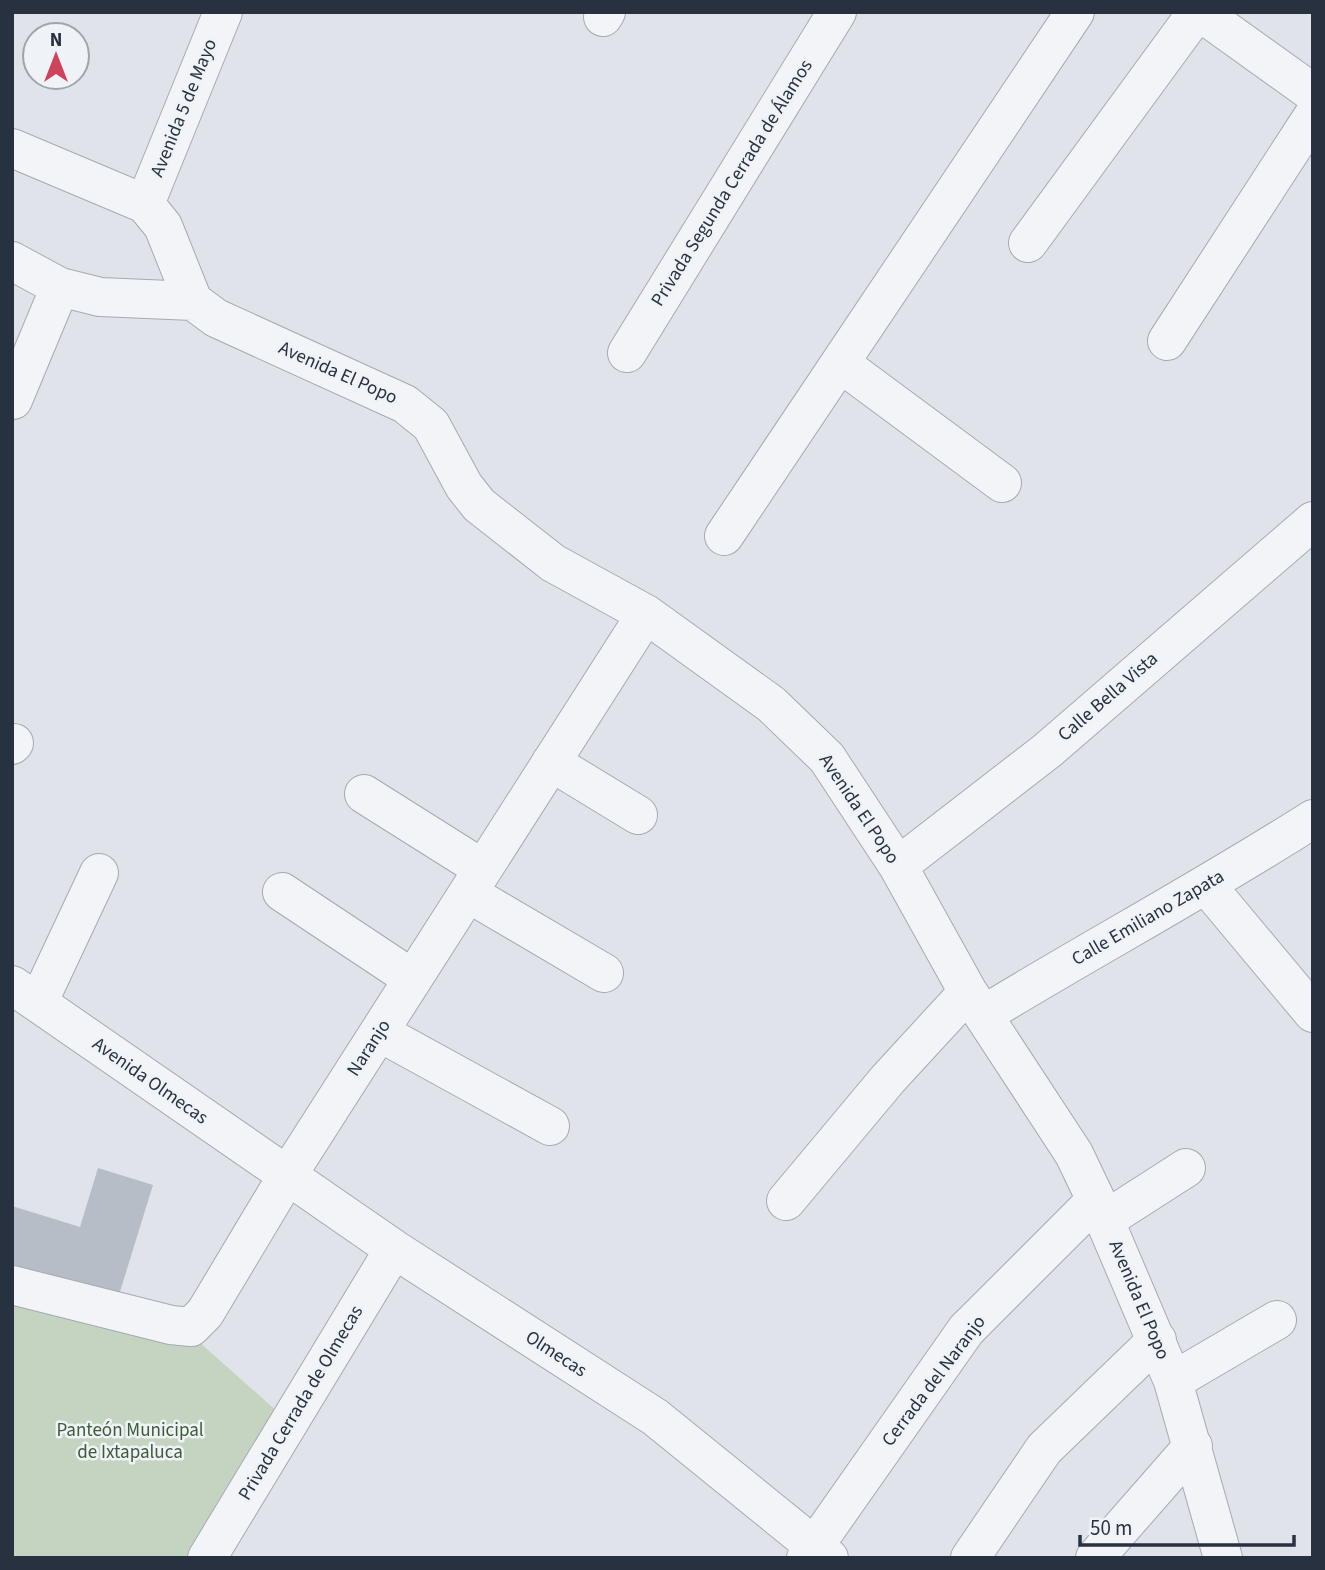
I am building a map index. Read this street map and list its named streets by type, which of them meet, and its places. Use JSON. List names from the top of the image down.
{
  "streets": {
    "street": [
      "Avenida 5 de Mayo",
      "Privada Segunda Cerrada de Álamos",
      "Avenida El Popo",
      "Calle Bella Vista",
      "Calle Emiliano Zapata",
      "Naranjo",
      "Avenida Olmecas",
      "Olmecas",
      "Cerrada del Naranjo",
      "Privada Cerrada de Olmecas"
    ]
  },
  "crossings": [
    ["Avenida El Popo", "Calle Bella Vista"],
    ["Avenida El Popo", "Calle Emiliano Zapata"],
    ["Avenida El Popo", "Naranjo"],
    ["Avenida El Popo", "Cerrada del Naranjo"],
    ["Naranjo", "Avenida Olmecas"],
    ["Naranjo", "Olmecas"],
    ["Avenida Olmecas", "Olmecas"],
    ["Olmecas", "Cerrada del Naranjo"],
    ["Olmecas", "Privada Cerrada de Olmecas"]
  ],
  "parks": ["Panteón Municipal de Ixtapaluca"],
  "scale_bar": "50 m",
  "north": "top"
}
